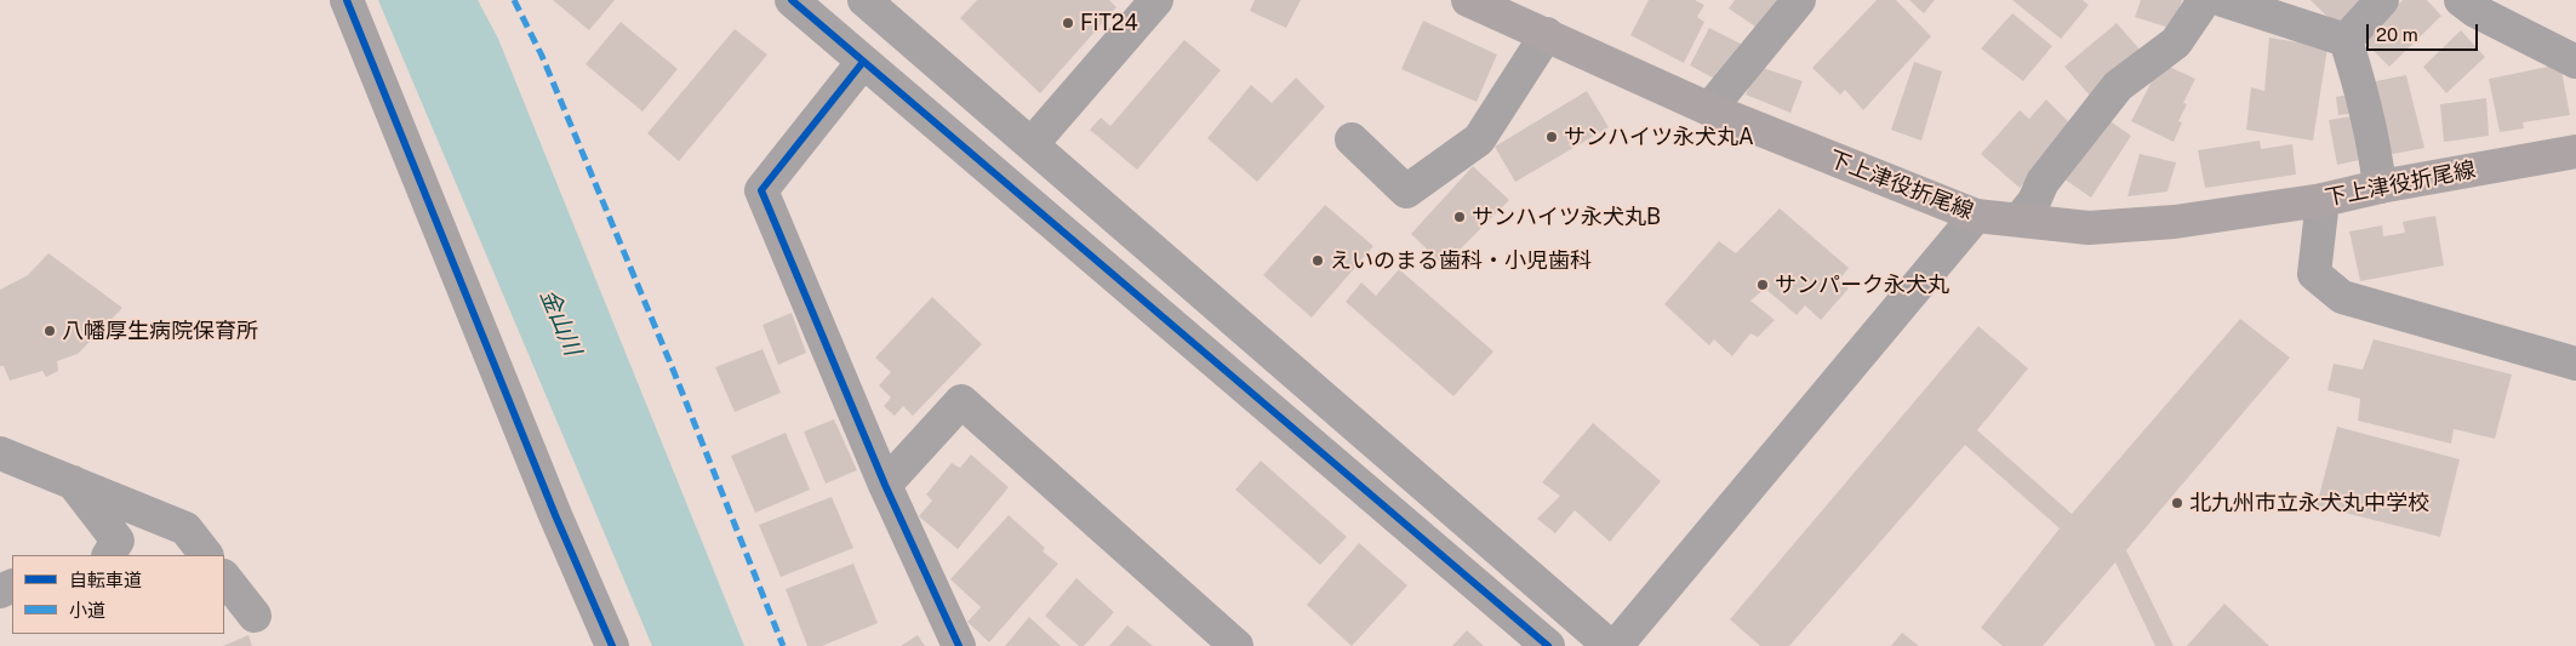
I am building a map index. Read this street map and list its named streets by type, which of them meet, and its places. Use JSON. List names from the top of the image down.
{
  "streets": {
    "main road": ["下上津役折尾線"]
  },
  "water": ["金山川"],
  "places": [
    "FiT24",
    "サンハイツ永犬丸A",
    "サンハイツ永犬丸B",
    "えいのまる歯科・小児歯科",
    "サンパーク永犬丸",
    "八幡厚生病院保育所",
    "北九州市立永犬丸中学校"
  ],
  "legend": ["自転車道", "小道"],
  "scale_bar": "20 m"
}
